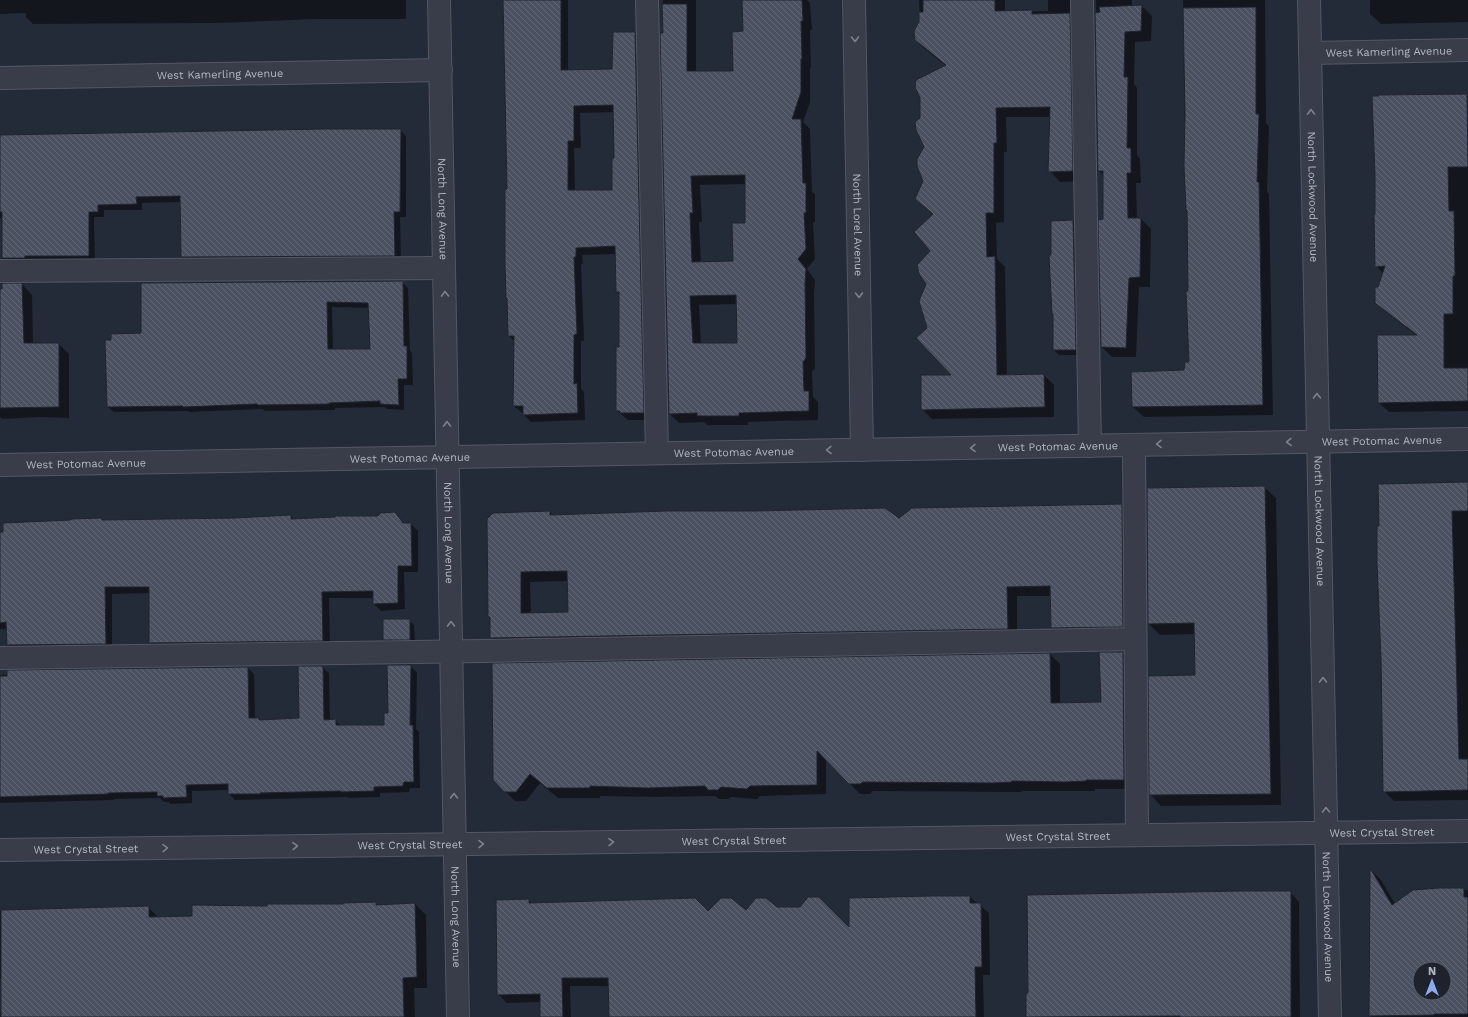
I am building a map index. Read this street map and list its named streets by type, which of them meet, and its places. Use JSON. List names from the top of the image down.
{
  "streets": {
    "street": [
      "West Kamerling Avenue",
      "North Lockwood Avenue",
      "North Long Avenue",
      "North Lorel Avenue",
      "West Potomac Avenue",
      "West Crystal Street"
    ]
  },
  "crossings": [
    ["West Kamerling Avenue", "North Lockwood Avenue"],
    ["West Kamerling Avenue", "North Long Avenue"],
    ["North Lockwood Avenue", "West Potomac Avenue"],
    ["North Lockwood Avenue", "West Crystal Street"],
    ["North Long Avenue", "West Potomac Avenue"],
    ["North Long Avenue", "West Crystal Street"],
    ["North Lorel Avenue", "West Potomac Avenue"]
  ],
  "one_way": ["North Long Avenue", "North Lorel Avenue"],
  "north": "top"
}
